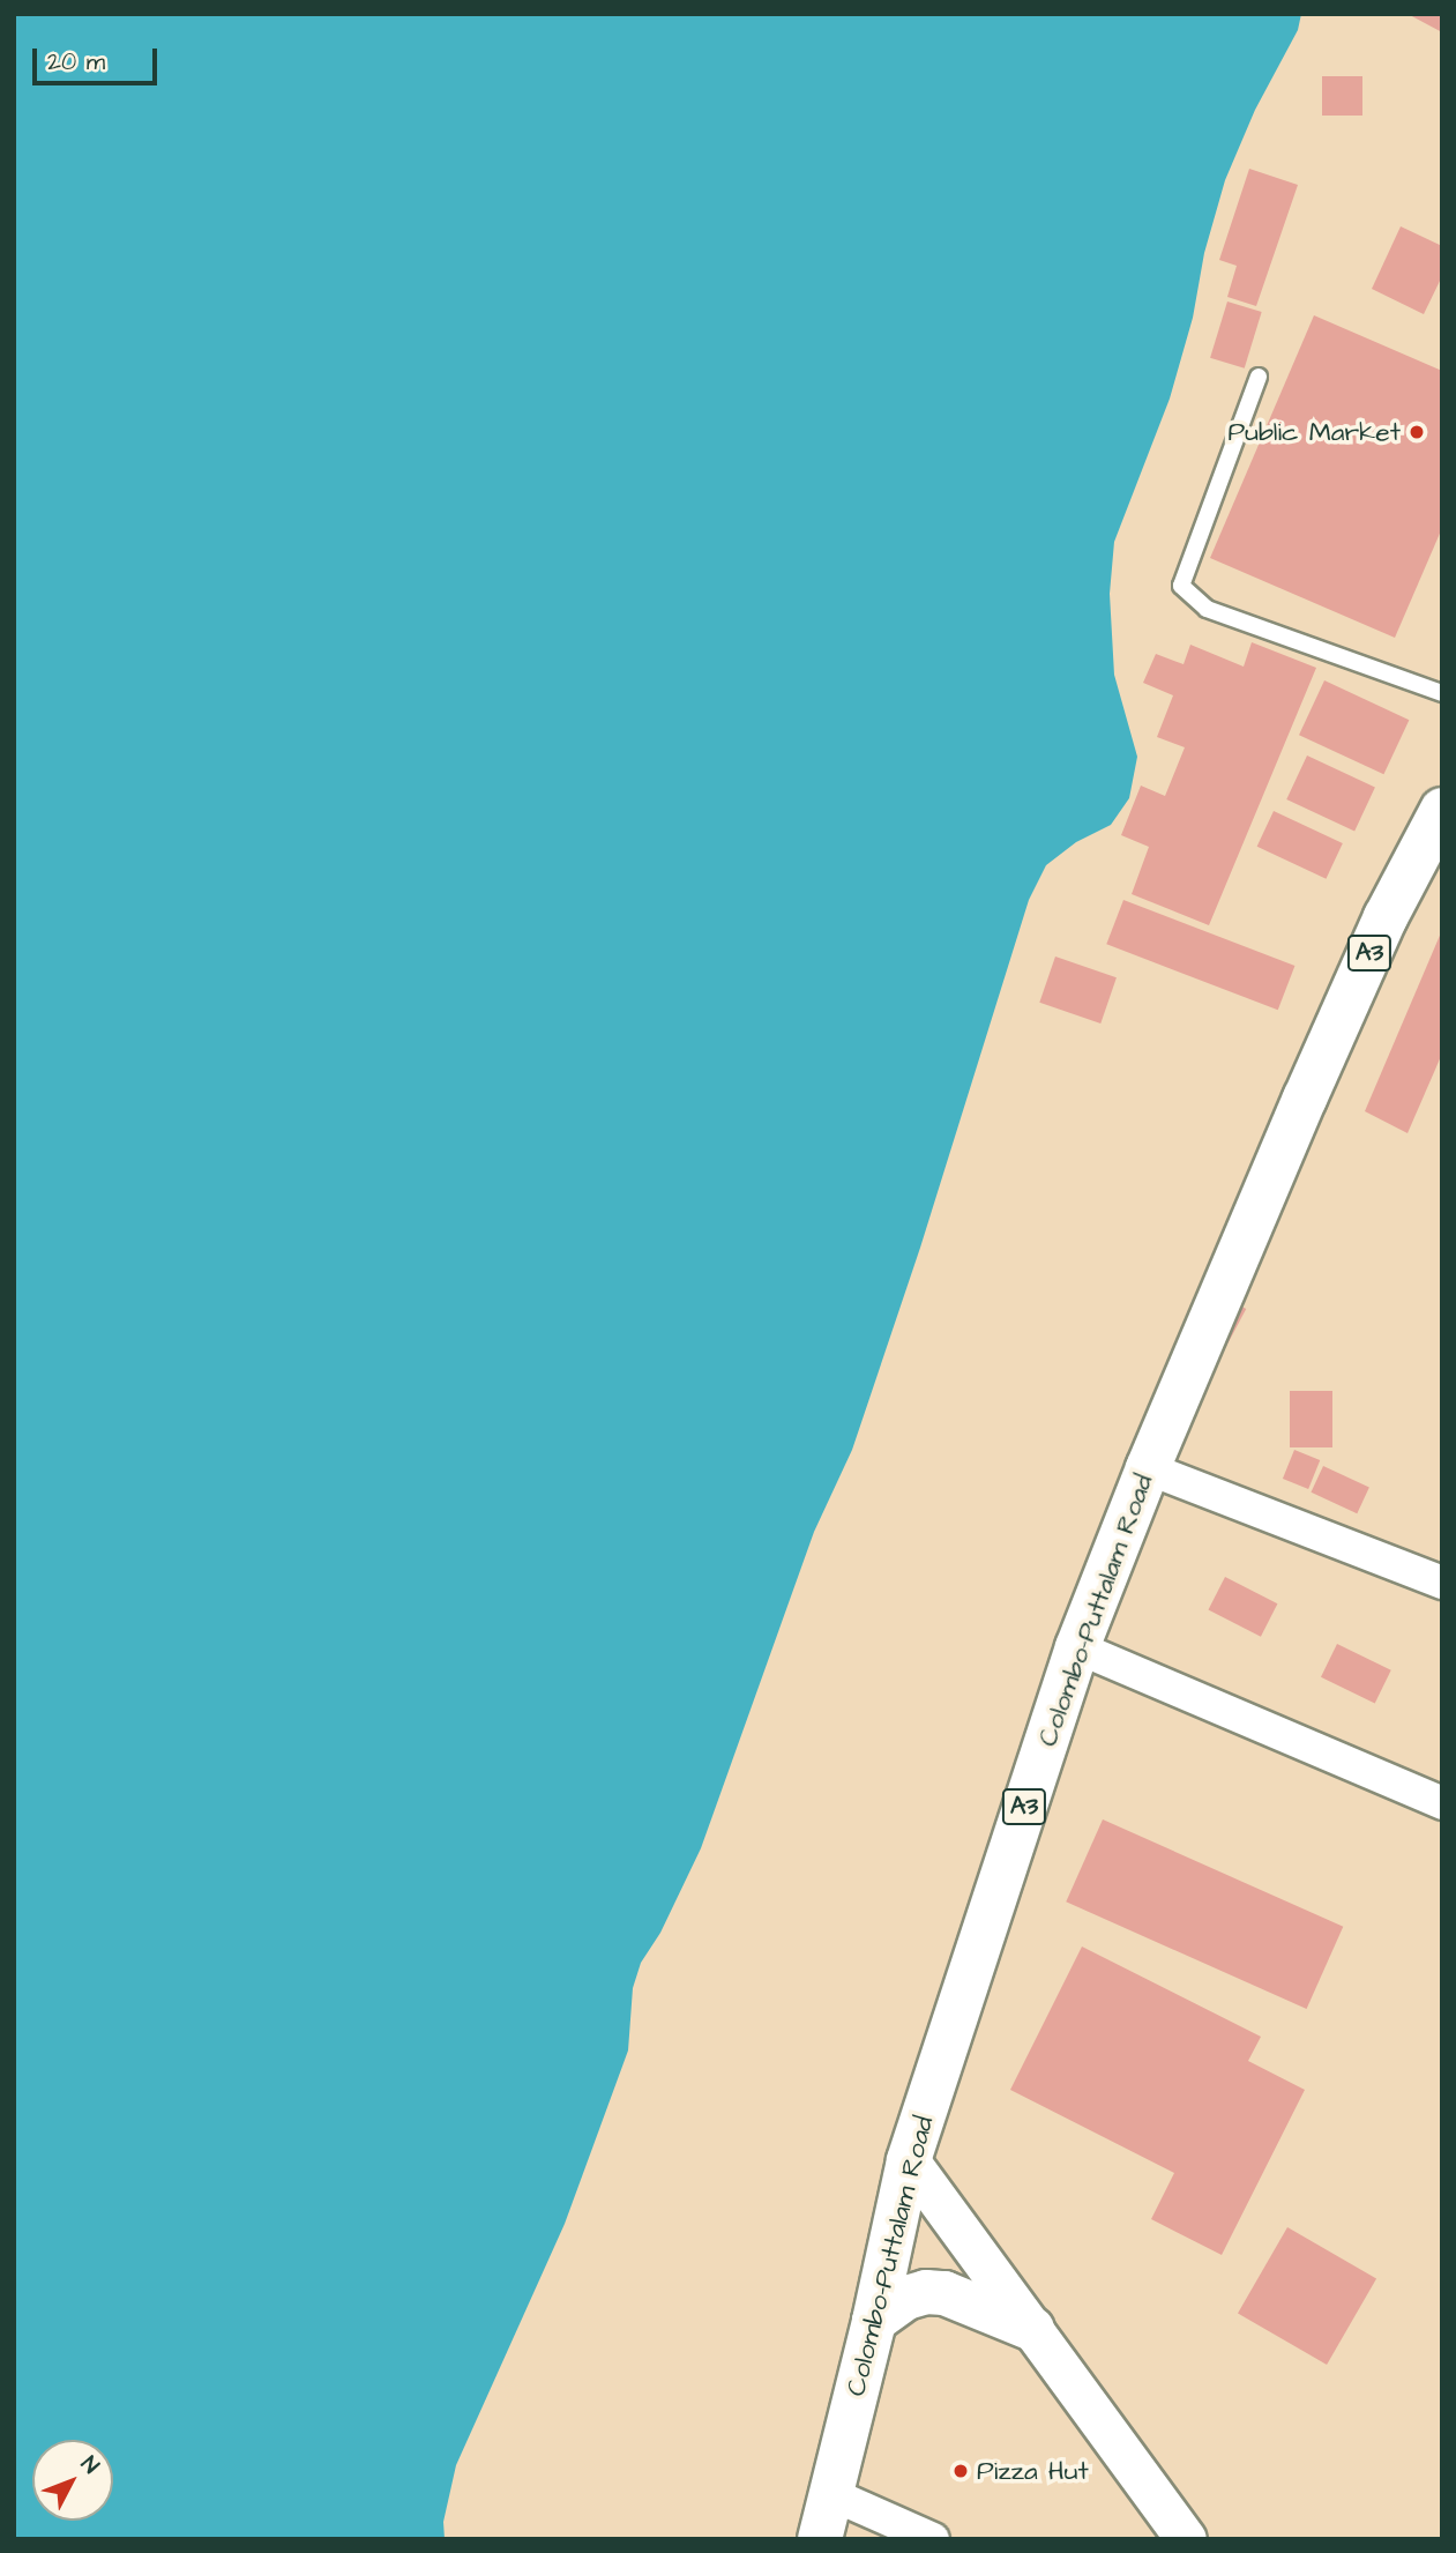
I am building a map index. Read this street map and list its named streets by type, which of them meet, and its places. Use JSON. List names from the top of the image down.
{
  "streets": {
    "highway": ["A3", "Colombo-Puttalam Road"]
  },
  "places": ["Public Market", "Pizza Hut"],
  "scale_bar": "20 m",
  "north": "top right"
}
